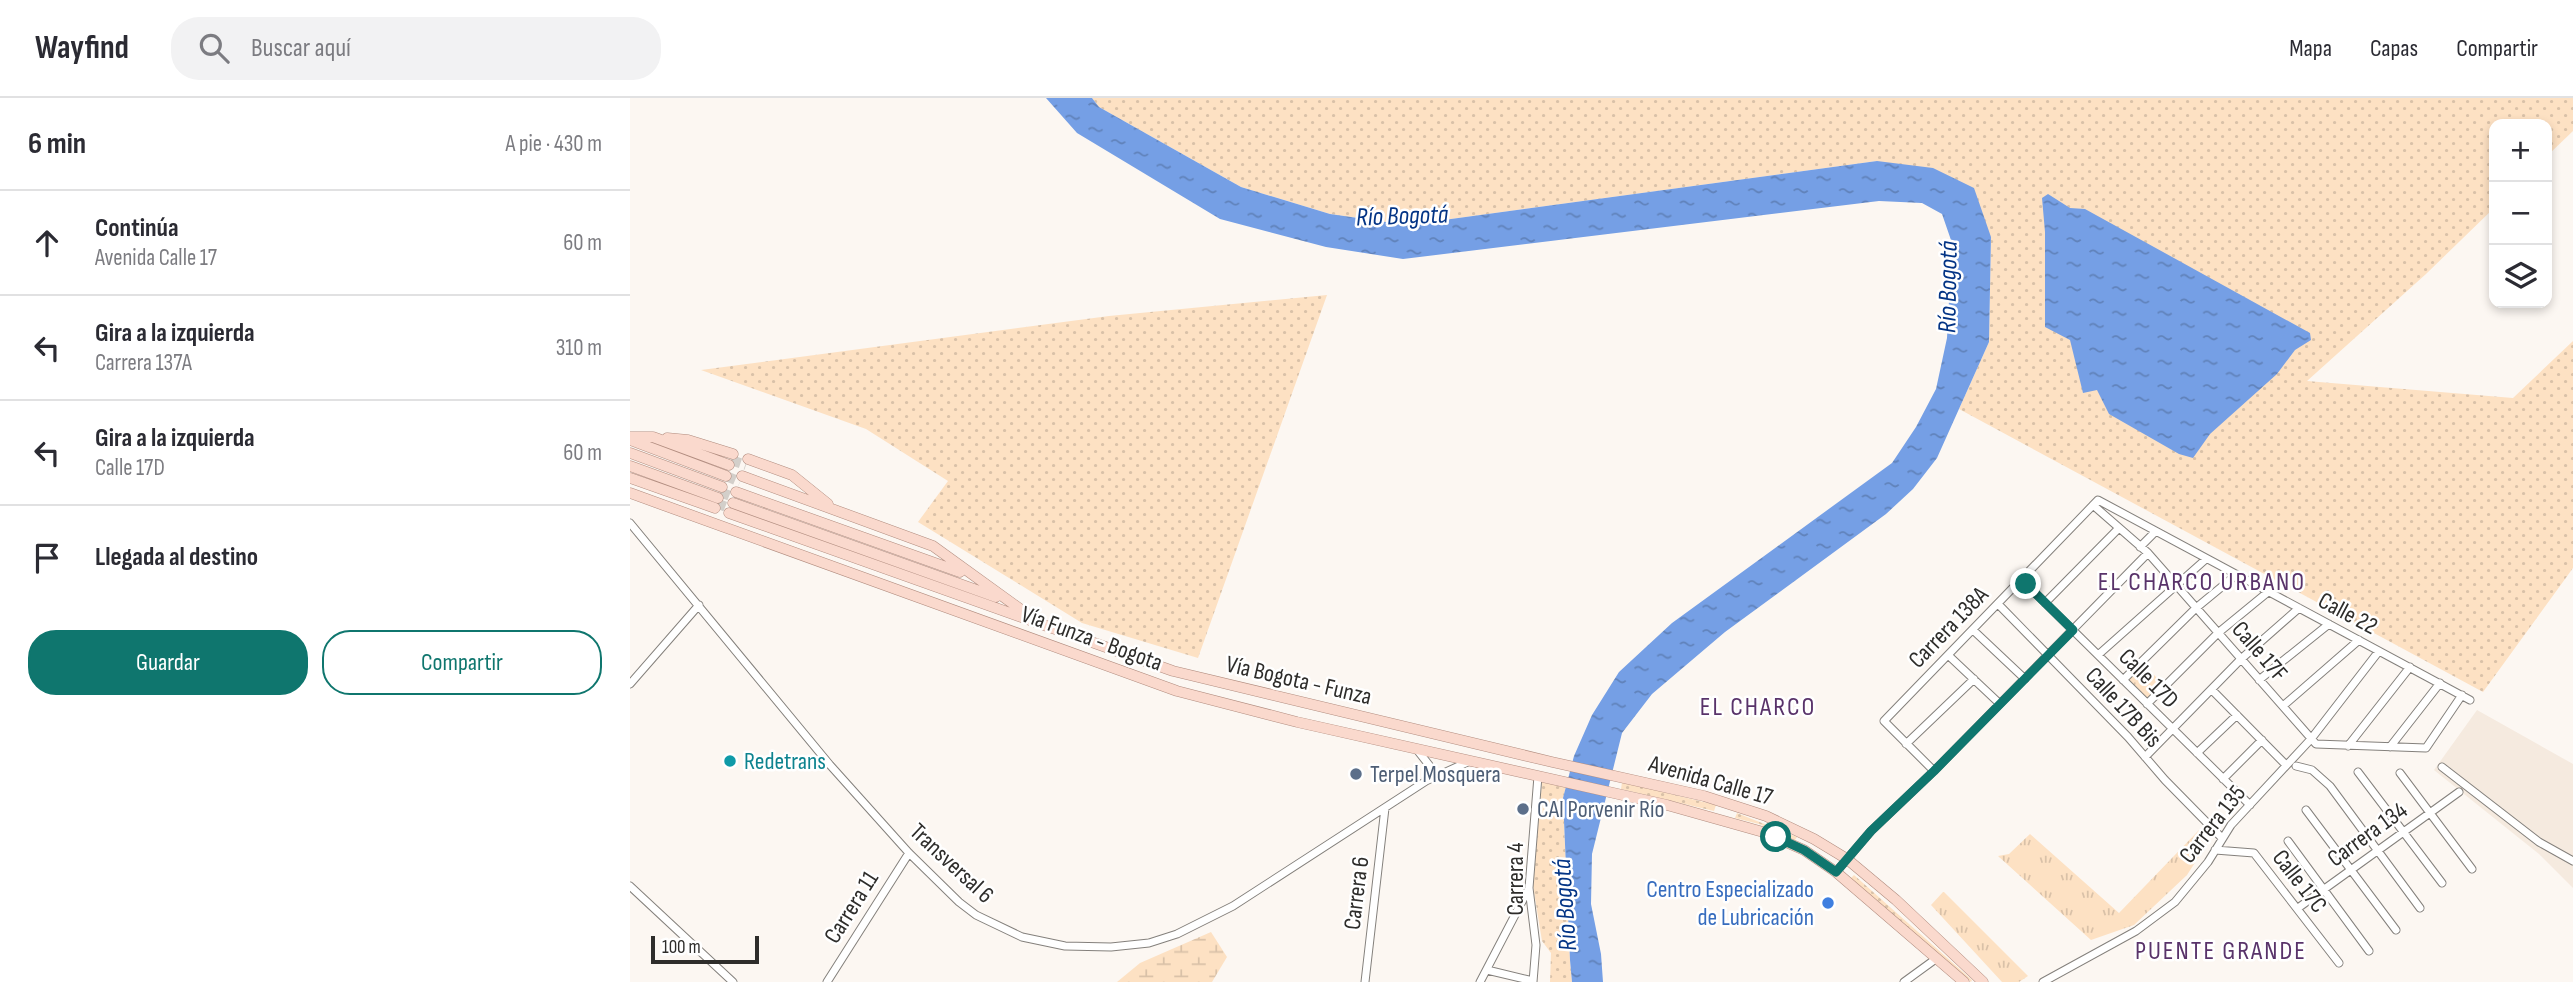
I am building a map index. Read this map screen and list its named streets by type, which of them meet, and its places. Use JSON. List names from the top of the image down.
{
  "streets": {
    "main road": ["Vía Funza - Bogota", "Vía Bogota - Funza", "Avenida Calle 17"],
    "street": [
      "Calle 22",
      "Carrera 138A",
      "Calle 17F",
      "Calle 17D",
      "Calle 17B Bis",
      "Carrera 135",
      "Carrera 134",
      "Transversal 6",
      "Carrera 4",
      "Calle 17C",
      "Carrera 6",
      "Carrera 11"
    ]
  },
  "crossings": [
    ["Calle 22", "Carrera 138A"],
    ["Calle 22", "Calle 17F"],
    ["Calle 22", "Carrera 135"],
    ["Carrera 138A", "Calle 17F"],
    ["Carrera 138A", "Calle 17D"],
    ["Carrera 138A", "Calle 17B Bis"],
    ["Vía Funza - Bogota", "Avenida Calle 17"],
    ["Vía Funza - Bogota", "Transversal 6"],
    ["Vía Funza - Bogota", "Carrera 4"],
    ["Calle 17F", "Carrera 135"],
    ["Calle 17D", "Carrera 135"],
    ["Vía Bogota - Funza", "Avenida Calle 17"],
    ["Calle 17B Bis", "Carrera 135"],
    ["Carrera 135", "Calle 17C"],
    ["Carrera 134", "Calle 17C"],
    ["Transversal 6", "Carrera 6"],
    ["Transversal 6", "Carrera 11"]
  ],
  "districts": ["EL CHARCO URBANO", "EL CHARCO", "PUENTE GRANDE"],
  "water": ["Río Bogotá"],
  "places": [
    "Redetrans",
    "Terpel Mosquera",
    "CAI Porvenir Río",
    "Centro Especializado de Lubricación"
  ],
  "scale_bar": "100 m",
  "page": {
    "header": "Wayfind",
    "search": "Buscar aquí",
    "nav": ["Mapa", "Capas", "Compartir"],
    "heading": ["6 min", "A pie · 430 m"],
    "map_buttons": ["+", "−"],
    "list": [
      ["Continúa", "Avenida Calle 17", "60 m"],
      ["Gira a la izquierda", "Carrera 137A", "310 m"],
      ["Gira a la izquierda", "Calle 17D", "60 m"],
      "Llegada al destino"
    ],
    "buttons": ["Guardar", "Compartir"],
    "scale": "100 m"
  }
}
